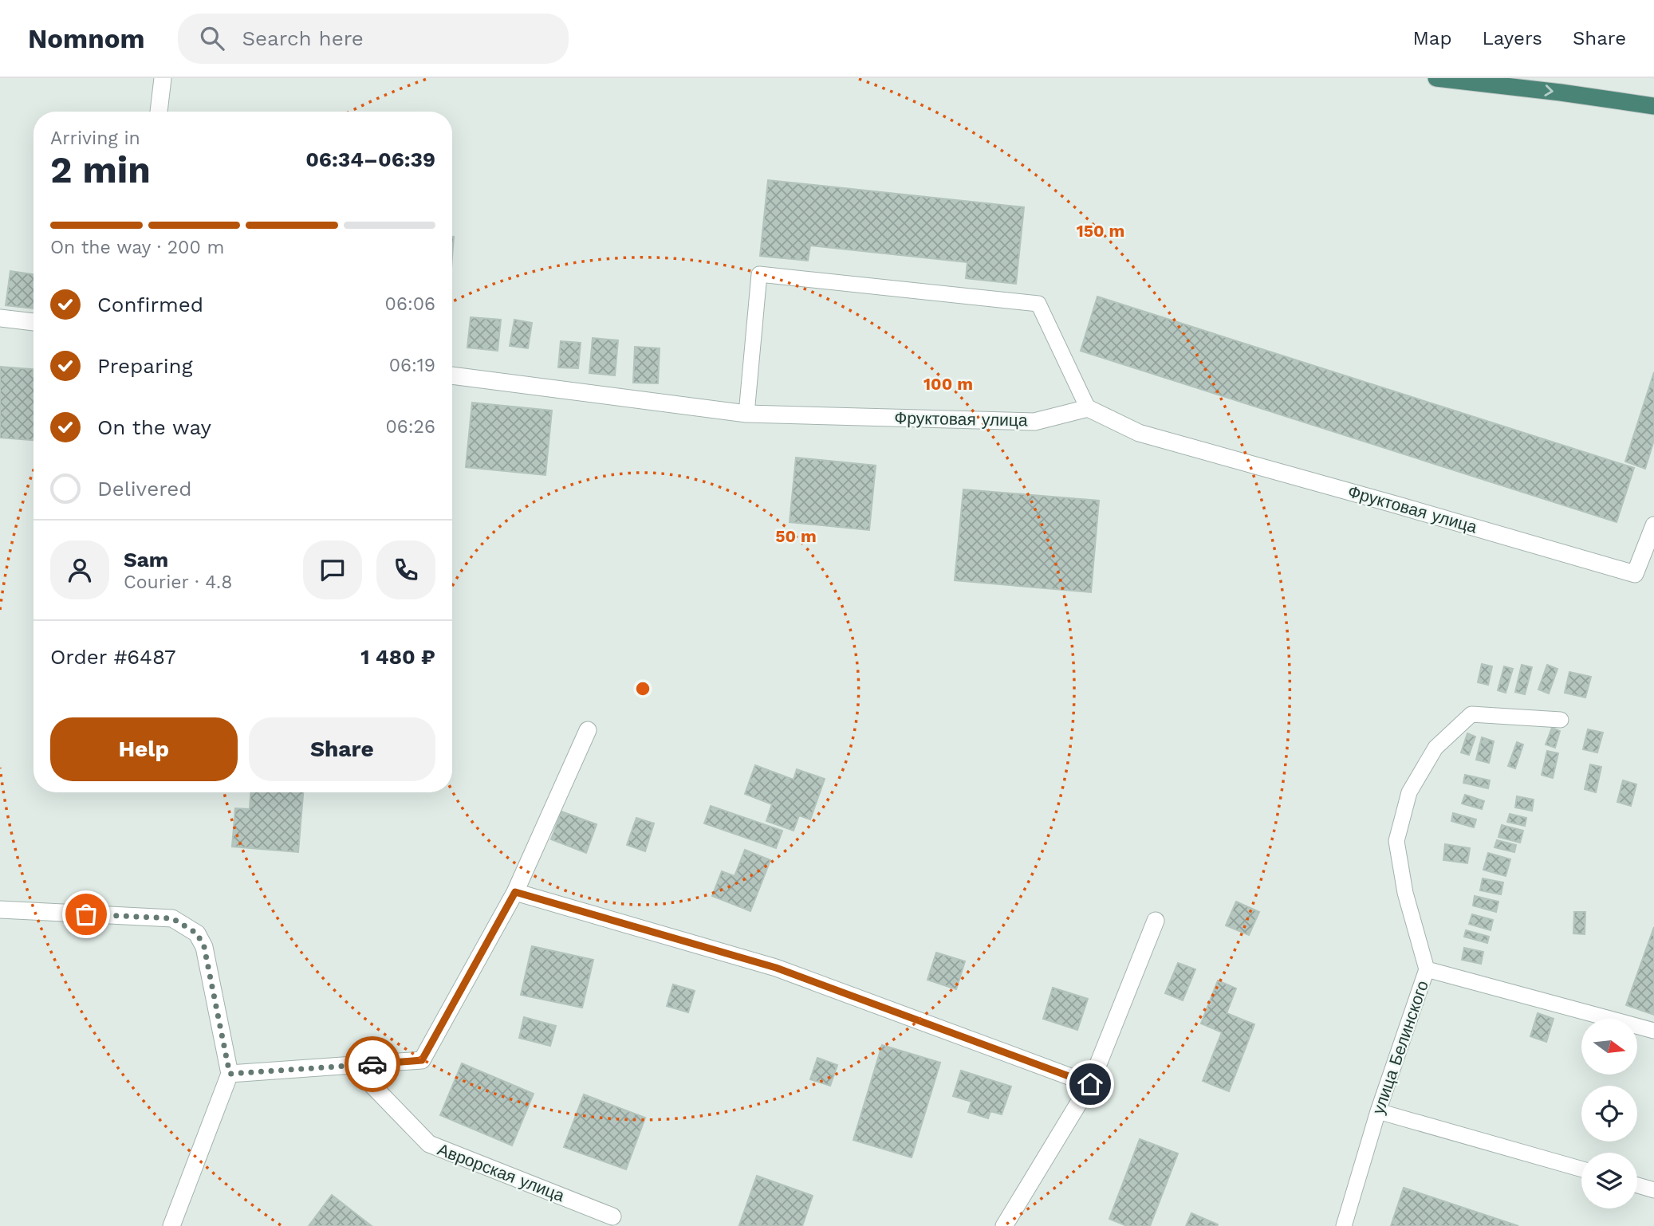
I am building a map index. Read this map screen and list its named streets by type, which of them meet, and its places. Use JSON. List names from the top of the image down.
{
  "streets": {
    "street": ["Фруктовая улица", "Аврорская улица"],
    "lane": ["улица Белинского"]
  },
  "north": "right",
  "page": {
    "header": "Nomnom",
    "search": "Search here",
    "nav": ["Map", "Layers", "Share"],
    "heading": ["2 min", "Arriving in", "06:34–06:39"],
    "panel": [
      "Sam",
      "Courier · 4.8",
      "Order #6487",
      "1 480 ₽"
    ],
    "bar": "On the way · 200 m",
    "list": [
      ["Confirmed", "06:06"],
      ["Preparing", "06:19"],
      ["On the way", "06:26"],
      "Delivered"
    ],
    "buttons": ["Help", "Share"]
  },
  "rings": ["150 m", "100 m", "50 m"]
}
